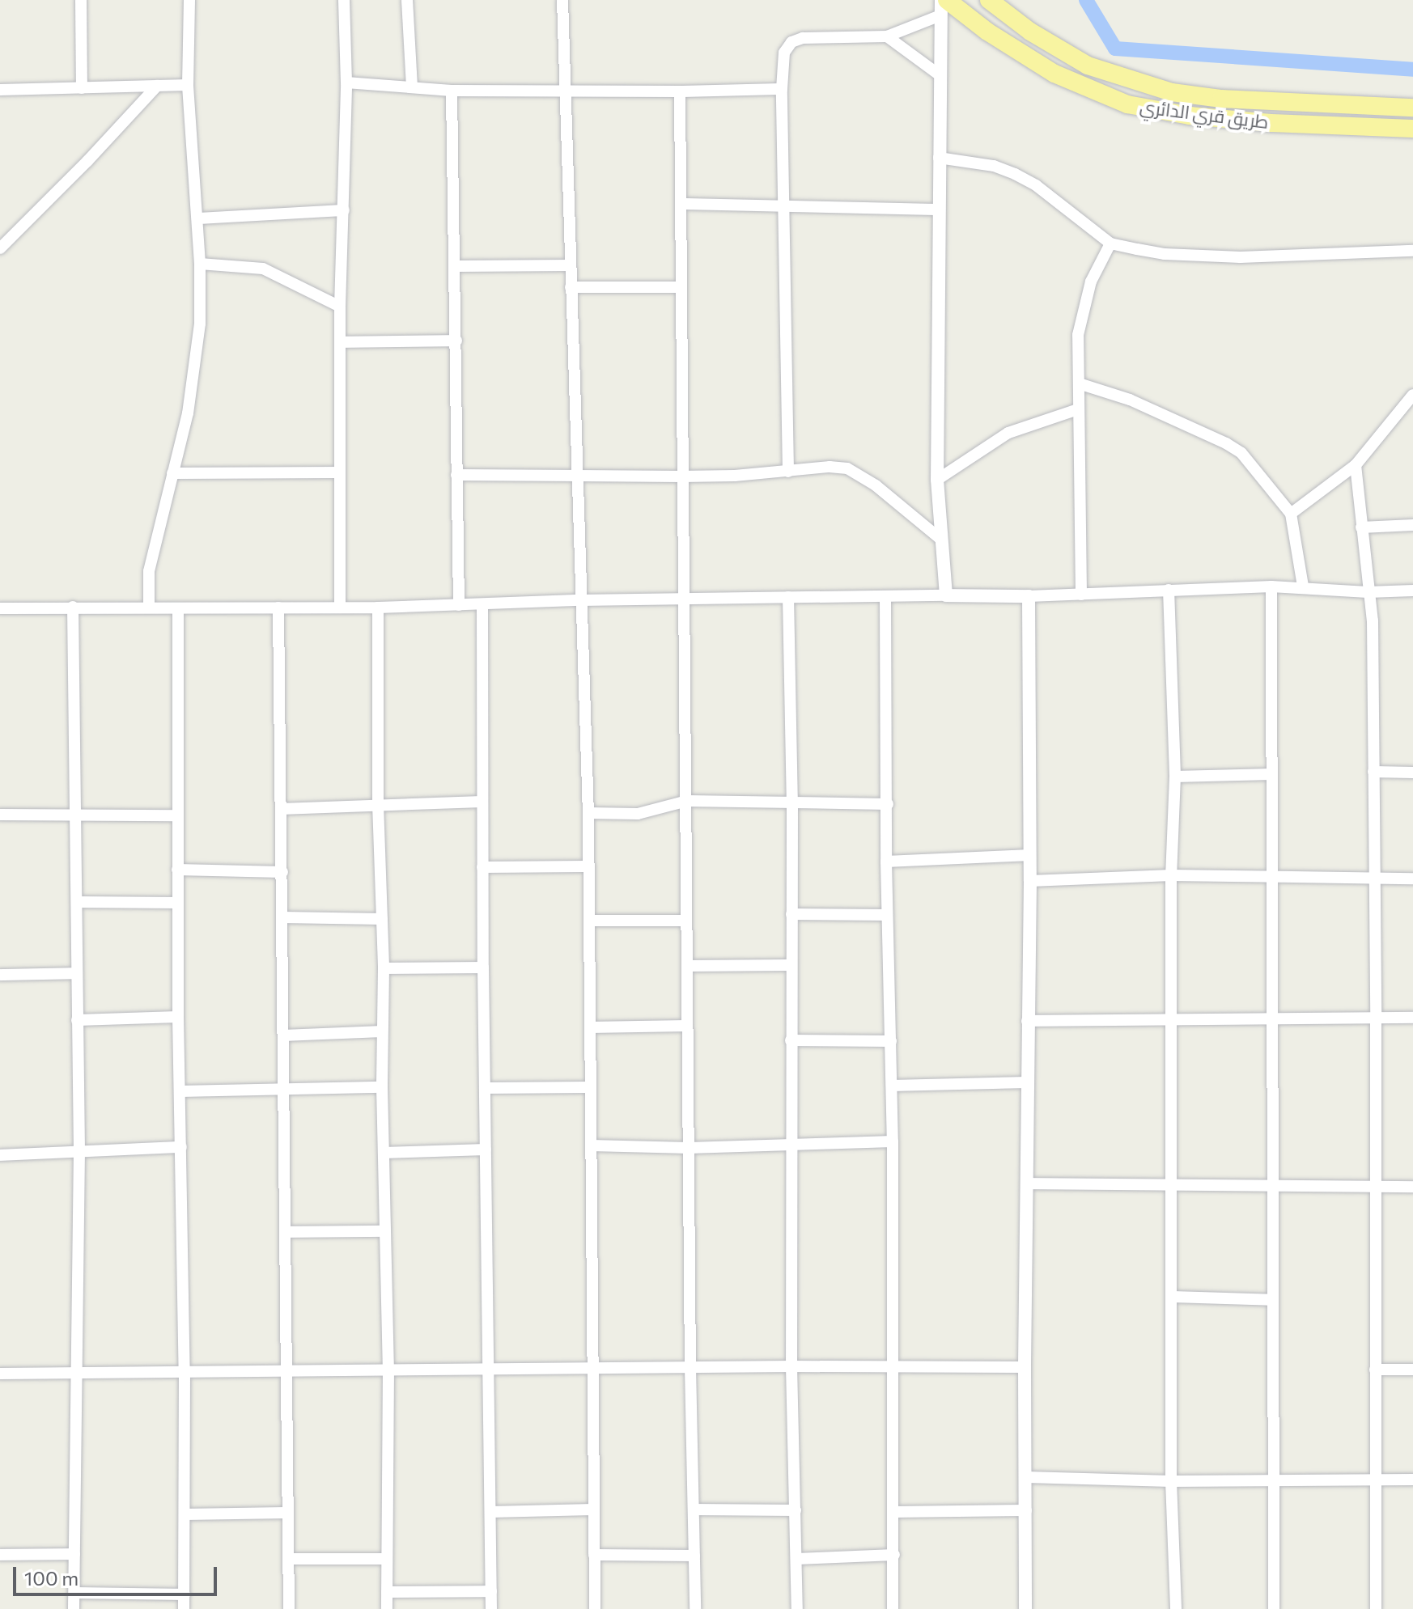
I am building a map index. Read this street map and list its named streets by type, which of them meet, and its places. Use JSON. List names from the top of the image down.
{
  "streets": {
    "highway": ["طريق قري الدائري"]
  },
  "scale_bar": "100 m"
}
